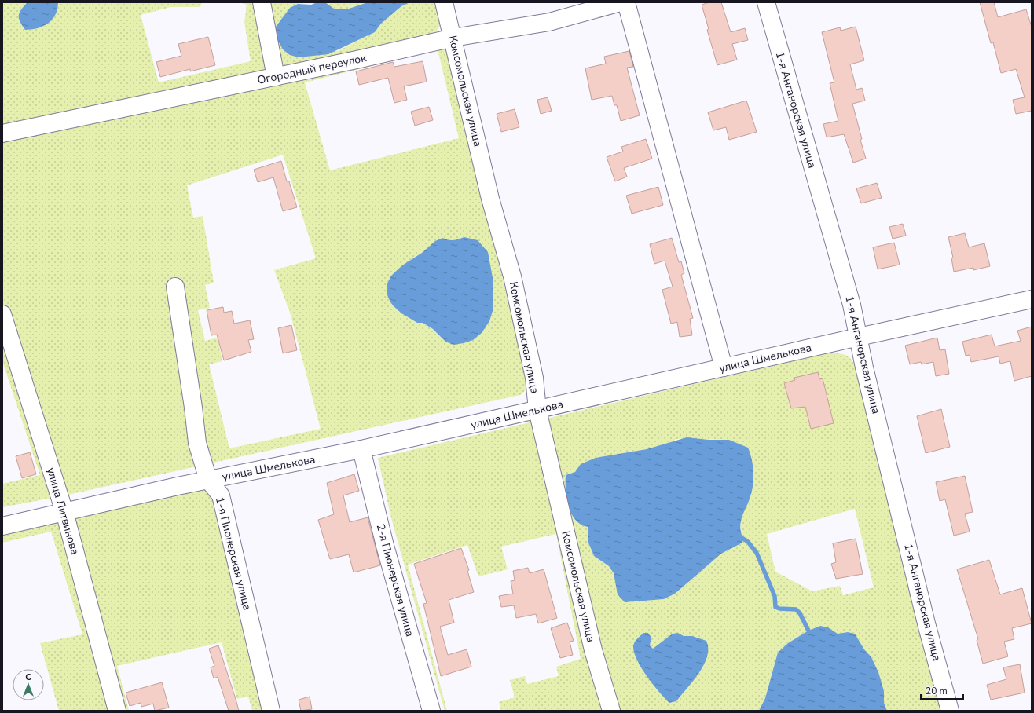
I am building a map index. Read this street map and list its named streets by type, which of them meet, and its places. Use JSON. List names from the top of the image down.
{
  "streets": {
    "street": [
      "Огородный переулок",
      "Комсомольская улица",
      "1-я Анганорская улица",
      "улица Шмелькова",
      "улица Литвинова",
      "1-я Пионерская улица",
      "2-я Пионерская улица"
    ]
  },
  "crossings": [
    ["Огородный переулок", "Комсомольская улица"],
    ["Комсомольская улица", "улица Шмелькова"],
    ["1-я Анганорская улица", "улица Шмелькова"],
    ["улица Шмелькова", "улица Литвинова"],
    ["улица Шмелькова", "1-я Пионерская улица"],
    ["улица Шмелькова", "2-я Пионерская улица"]
  ],
  "scale_bar": "20 m",
  "north": "top"
}
